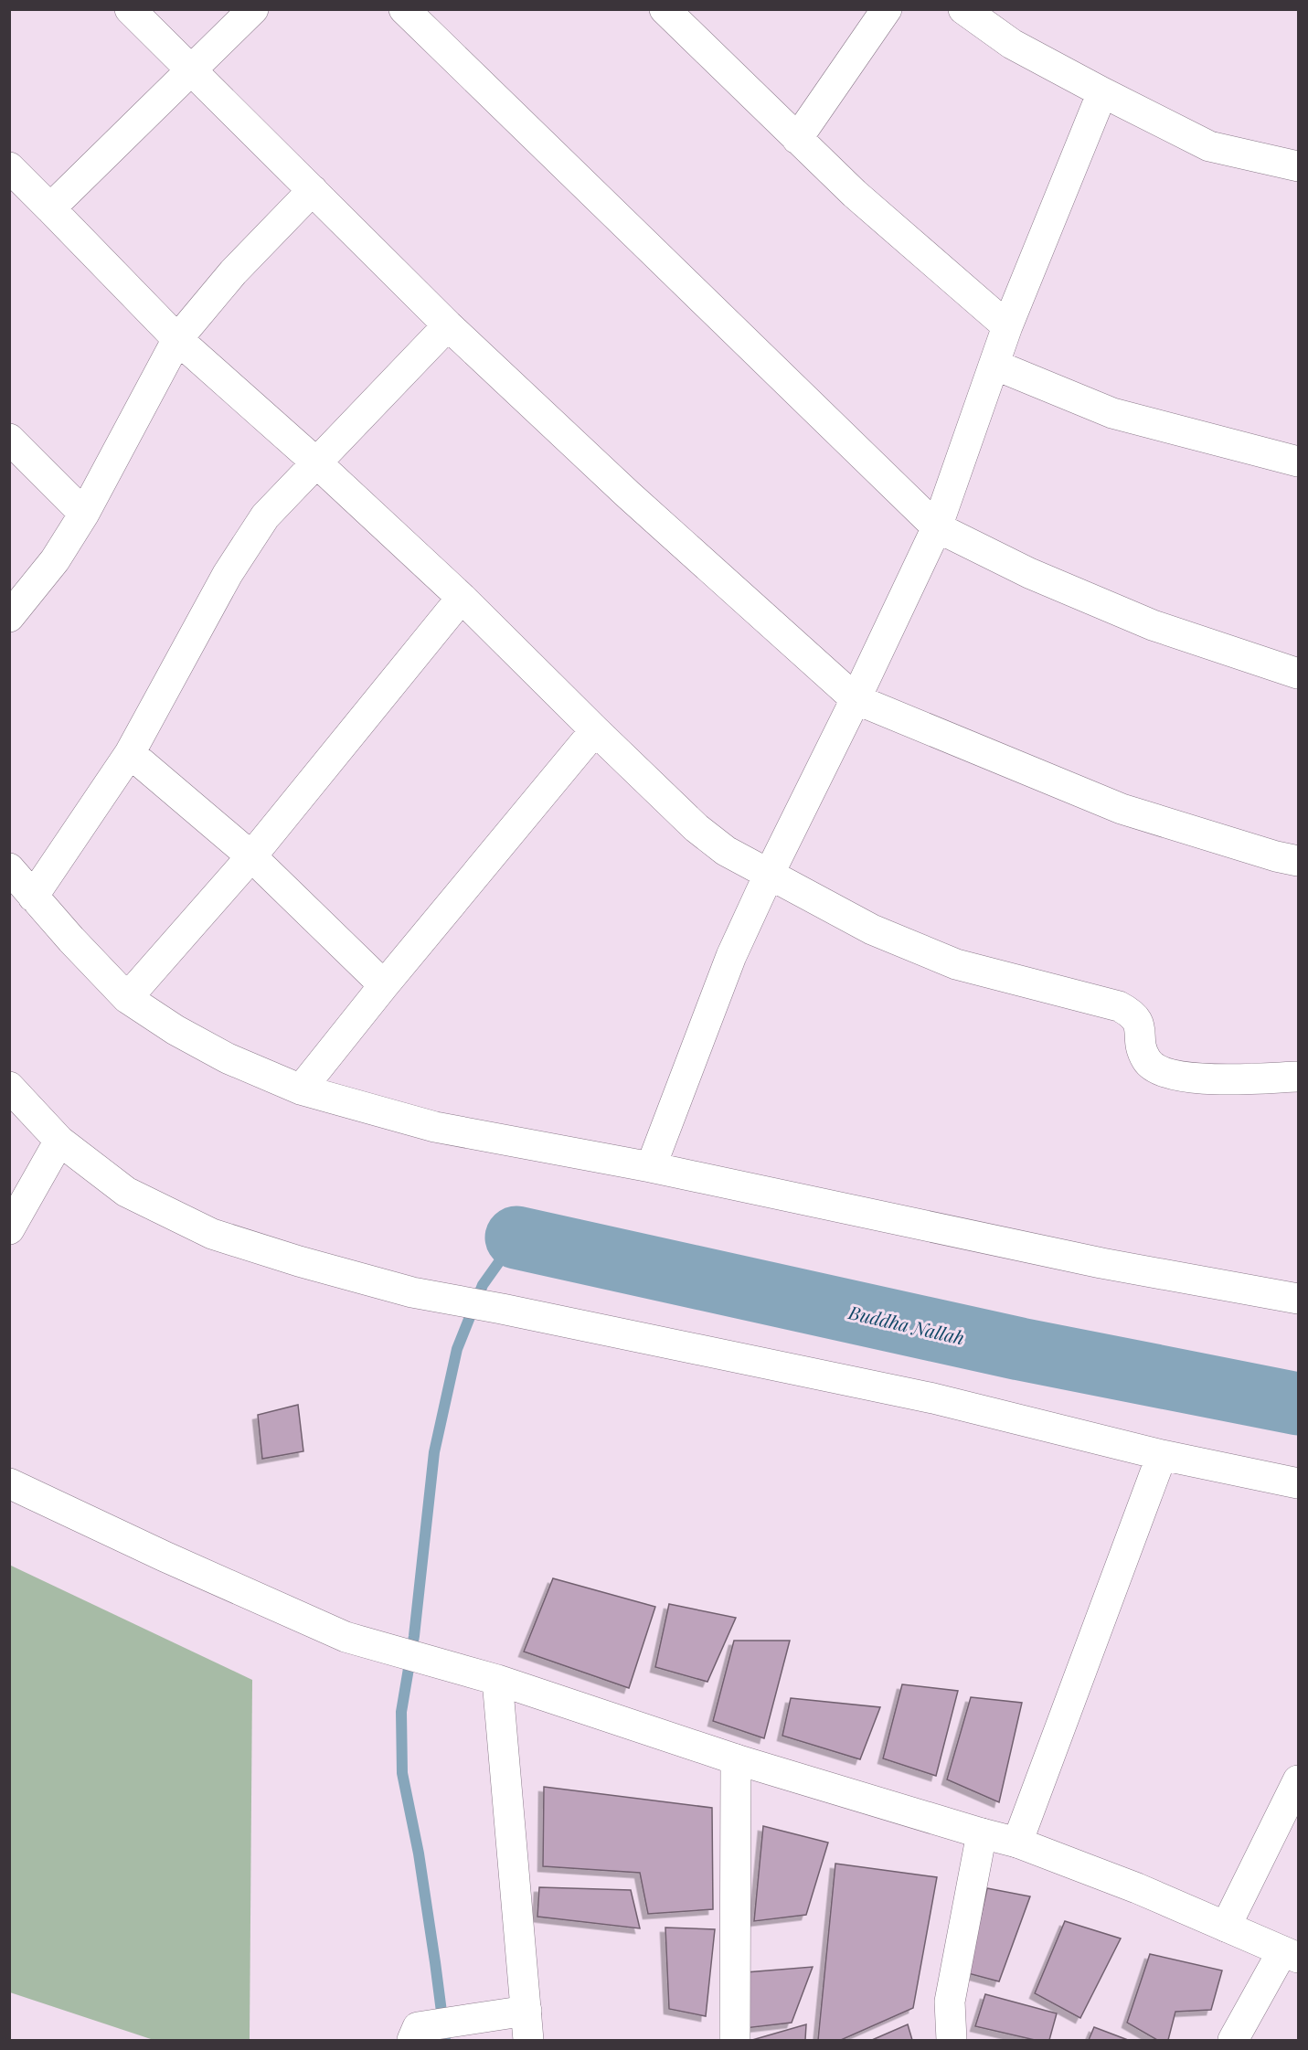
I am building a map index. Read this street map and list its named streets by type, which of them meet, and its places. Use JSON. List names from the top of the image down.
{
  "water": ["Buddha Nallah"]
}
